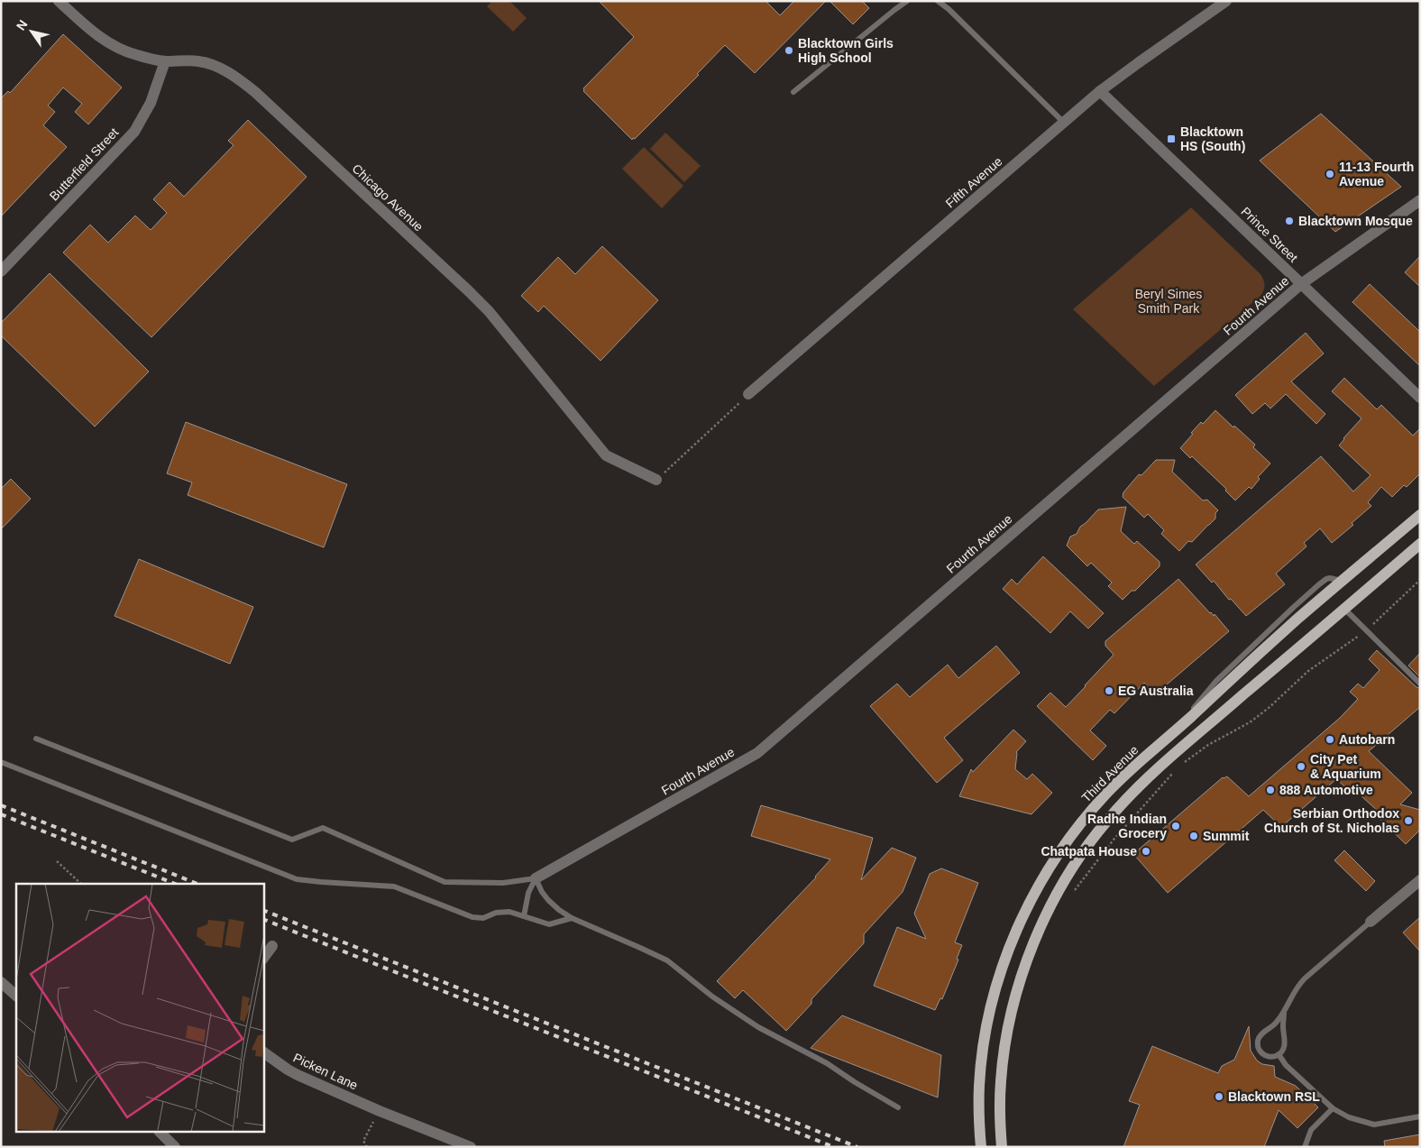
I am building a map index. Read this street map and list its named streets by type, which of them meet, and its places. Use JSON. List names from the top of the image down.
{
  "streets": {
    "main road": ["Third Avenue"],
    "street": [
      "Butterfield Street",
      "Fifth Avenue",
      "Chicago Avenue",
      "Prince Street",
      "Fourth Avenue",
      "Picken Lane"
    ]
  },
  "crossings": [
    ["Butterfield Street", "Chicago Avenue"],
    ["Fifth Avenue", "Prince Street"],
    ["Prince Street", "Fourth Avenue"]
  ],
  "parks": ["Beryl Simes Smith Park"],
  "places": {
    "other": [
      "Blacktown Girls High School",
      "11-13 Fourth Avenue",
      "Blacktown Mosque",
      "EG Australia",
      "Autobarn",
      "City Pet & Aquarium",
      "888 Automotive",
      "Serbian Orthodox Church of St. Nicholas",
      "Radhe Indian Grocery",
      "Summit",
      "Chatpata House",
      "Blacktown RSL"
    ],
    "transit": ["Blacktown HS (South)"]
  },
  "north": "top left"
}
